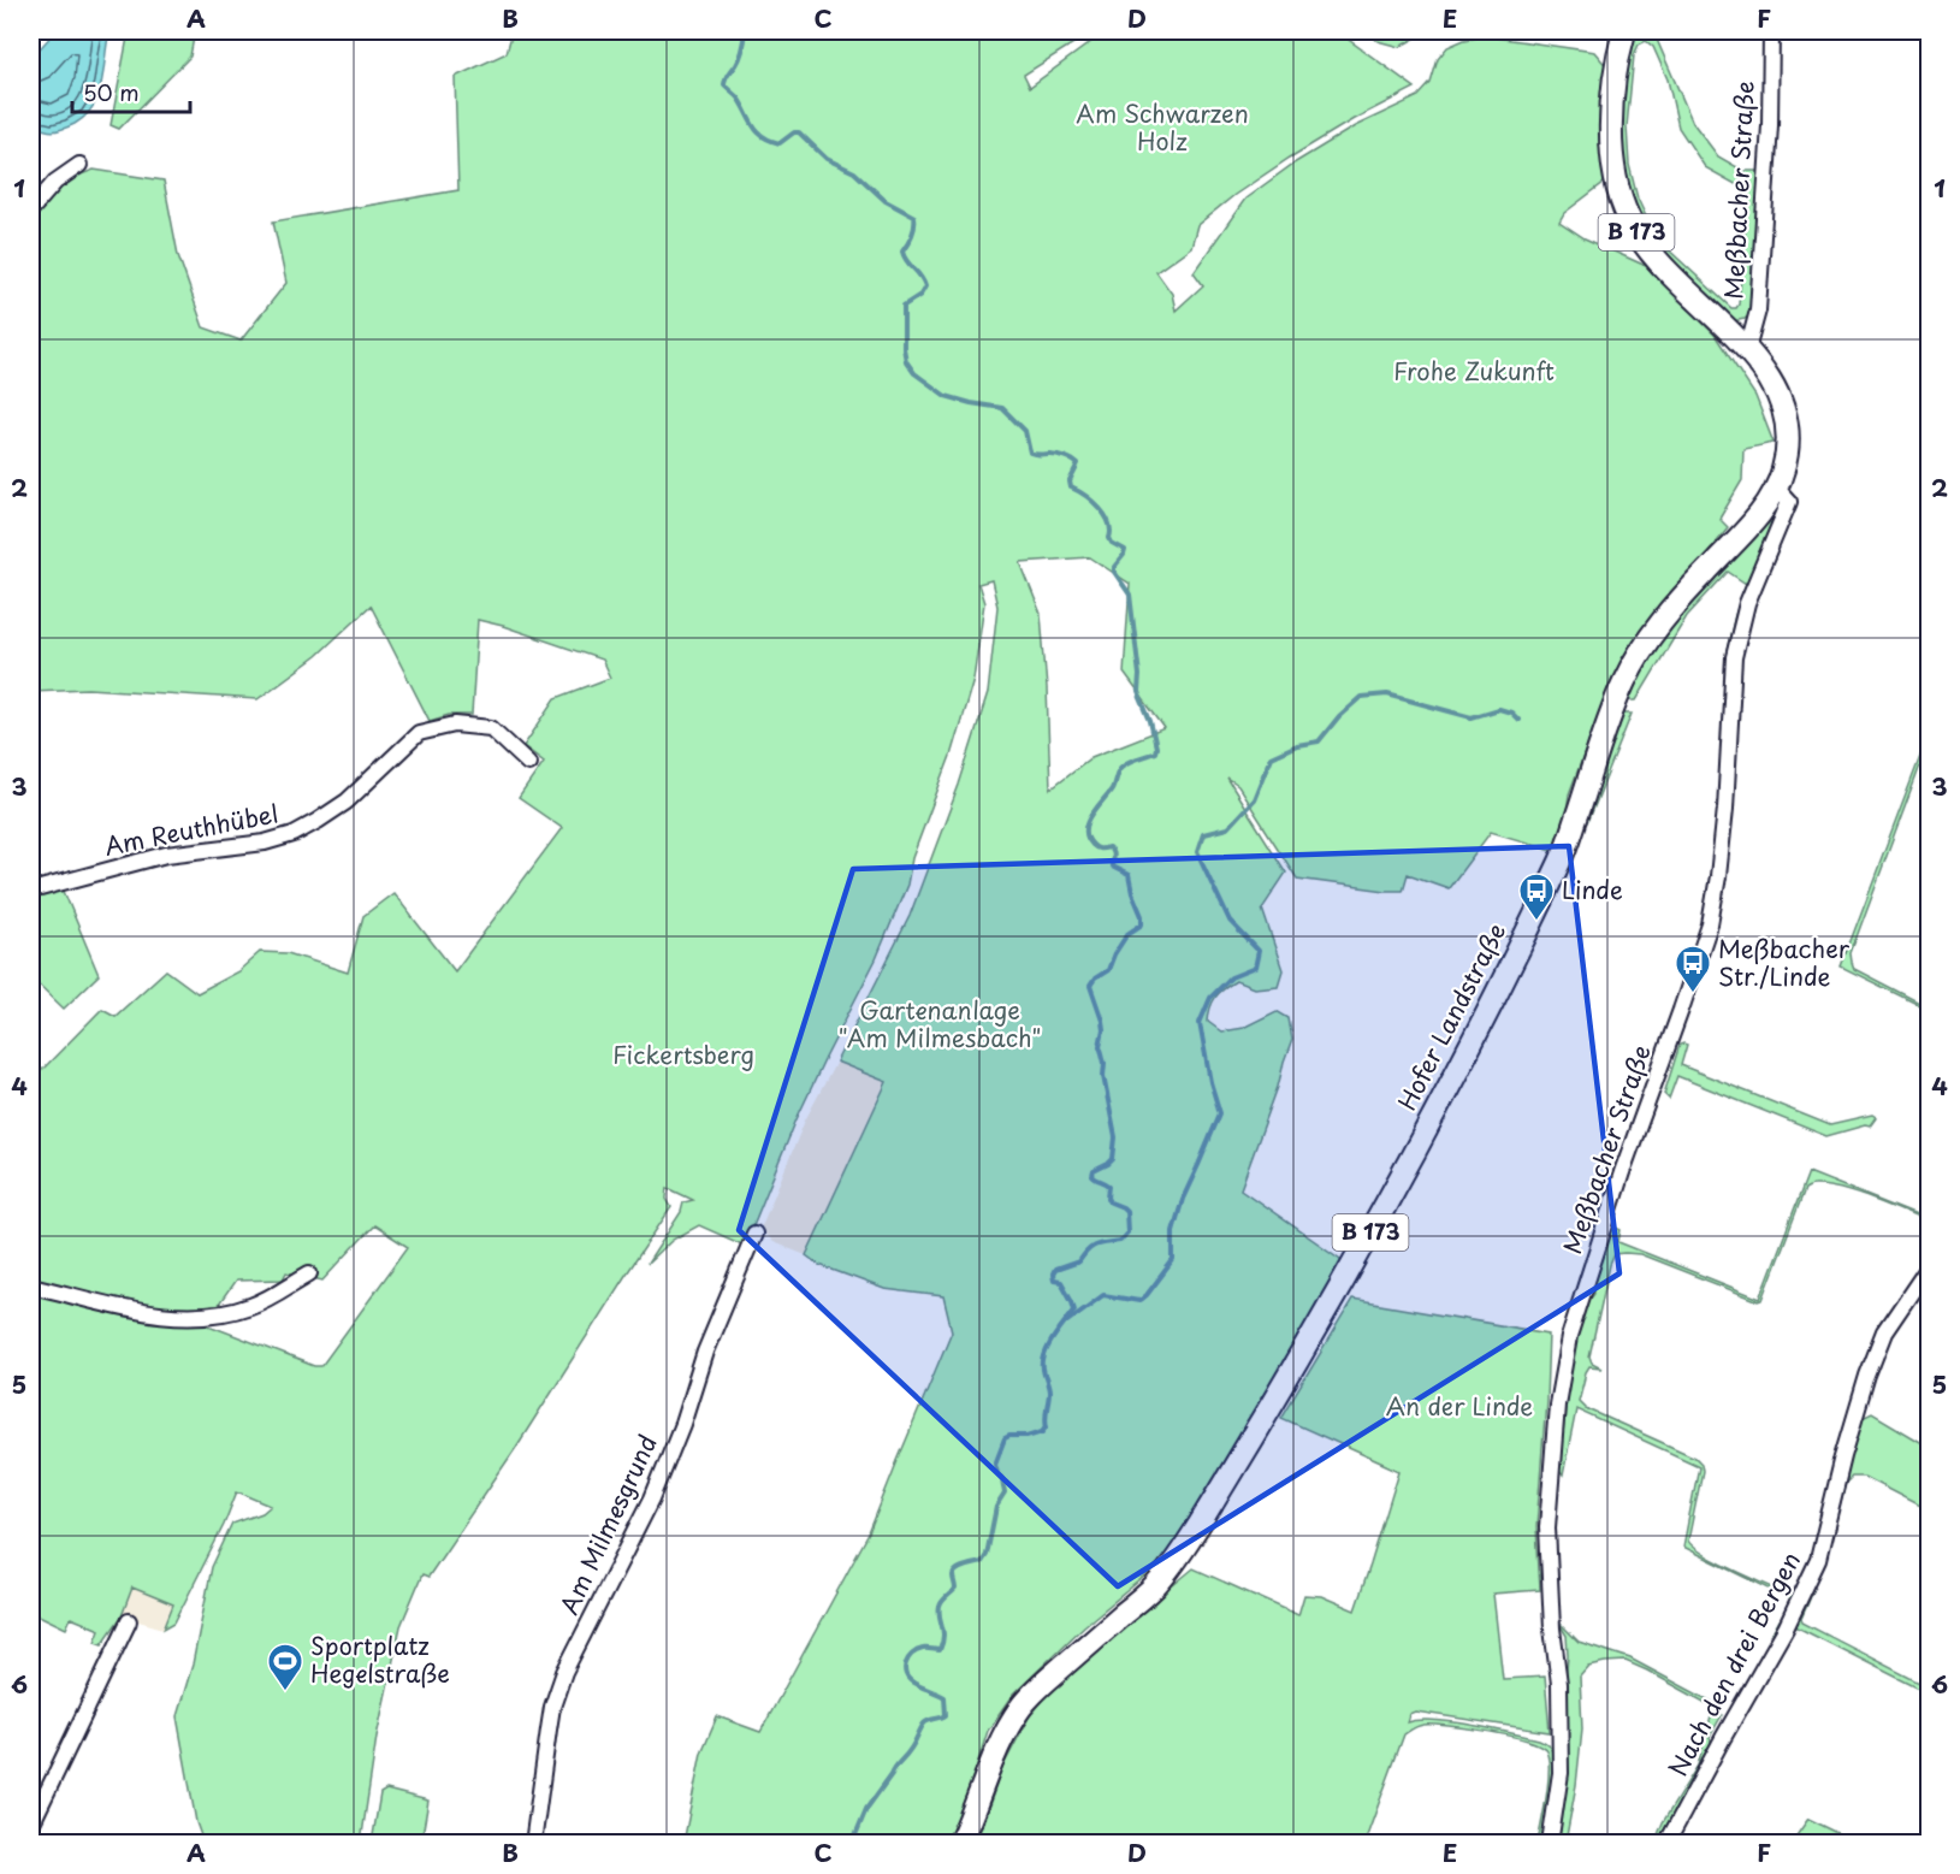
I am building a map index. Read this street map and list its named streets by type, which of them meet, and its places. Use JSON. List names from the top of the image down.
{
  "streets": {
    "main road": ["B 173", "Hofer Landstraße"],
    "street": [
      "Meßbacher Straße",
      "Am Reuthhübel",
      "Am Milmesgrund",
      "Nach den drei Bergen"
    ]
  },
  "crossings": [
    ["Meßbacher Straße", "Hofer Landstraße"]
  ],
  "parks": [
    "Am Schwarzen Holz",
    "Frohe Zukunft",
    "Gartenanlage \"Am Milmesbach\"",
    "Fickertsberg",
    "An der Linde"
  ],
  "places": {
    "bus stop": ["Linde", "Meßbacher Str./Linde"],
    "sports": ["Sportplatz Hegelstraße"]
  },
  "scale_bar": "50 m",
  "grid": {
    "columns": [
      "A",
      "B",
      "C",
      "D",
      "E",
      "F"
    ],
    "rows": [
      "1",
      "2",
      "3",
      "4",
      "5",
      "6"
    ]
  }
}
